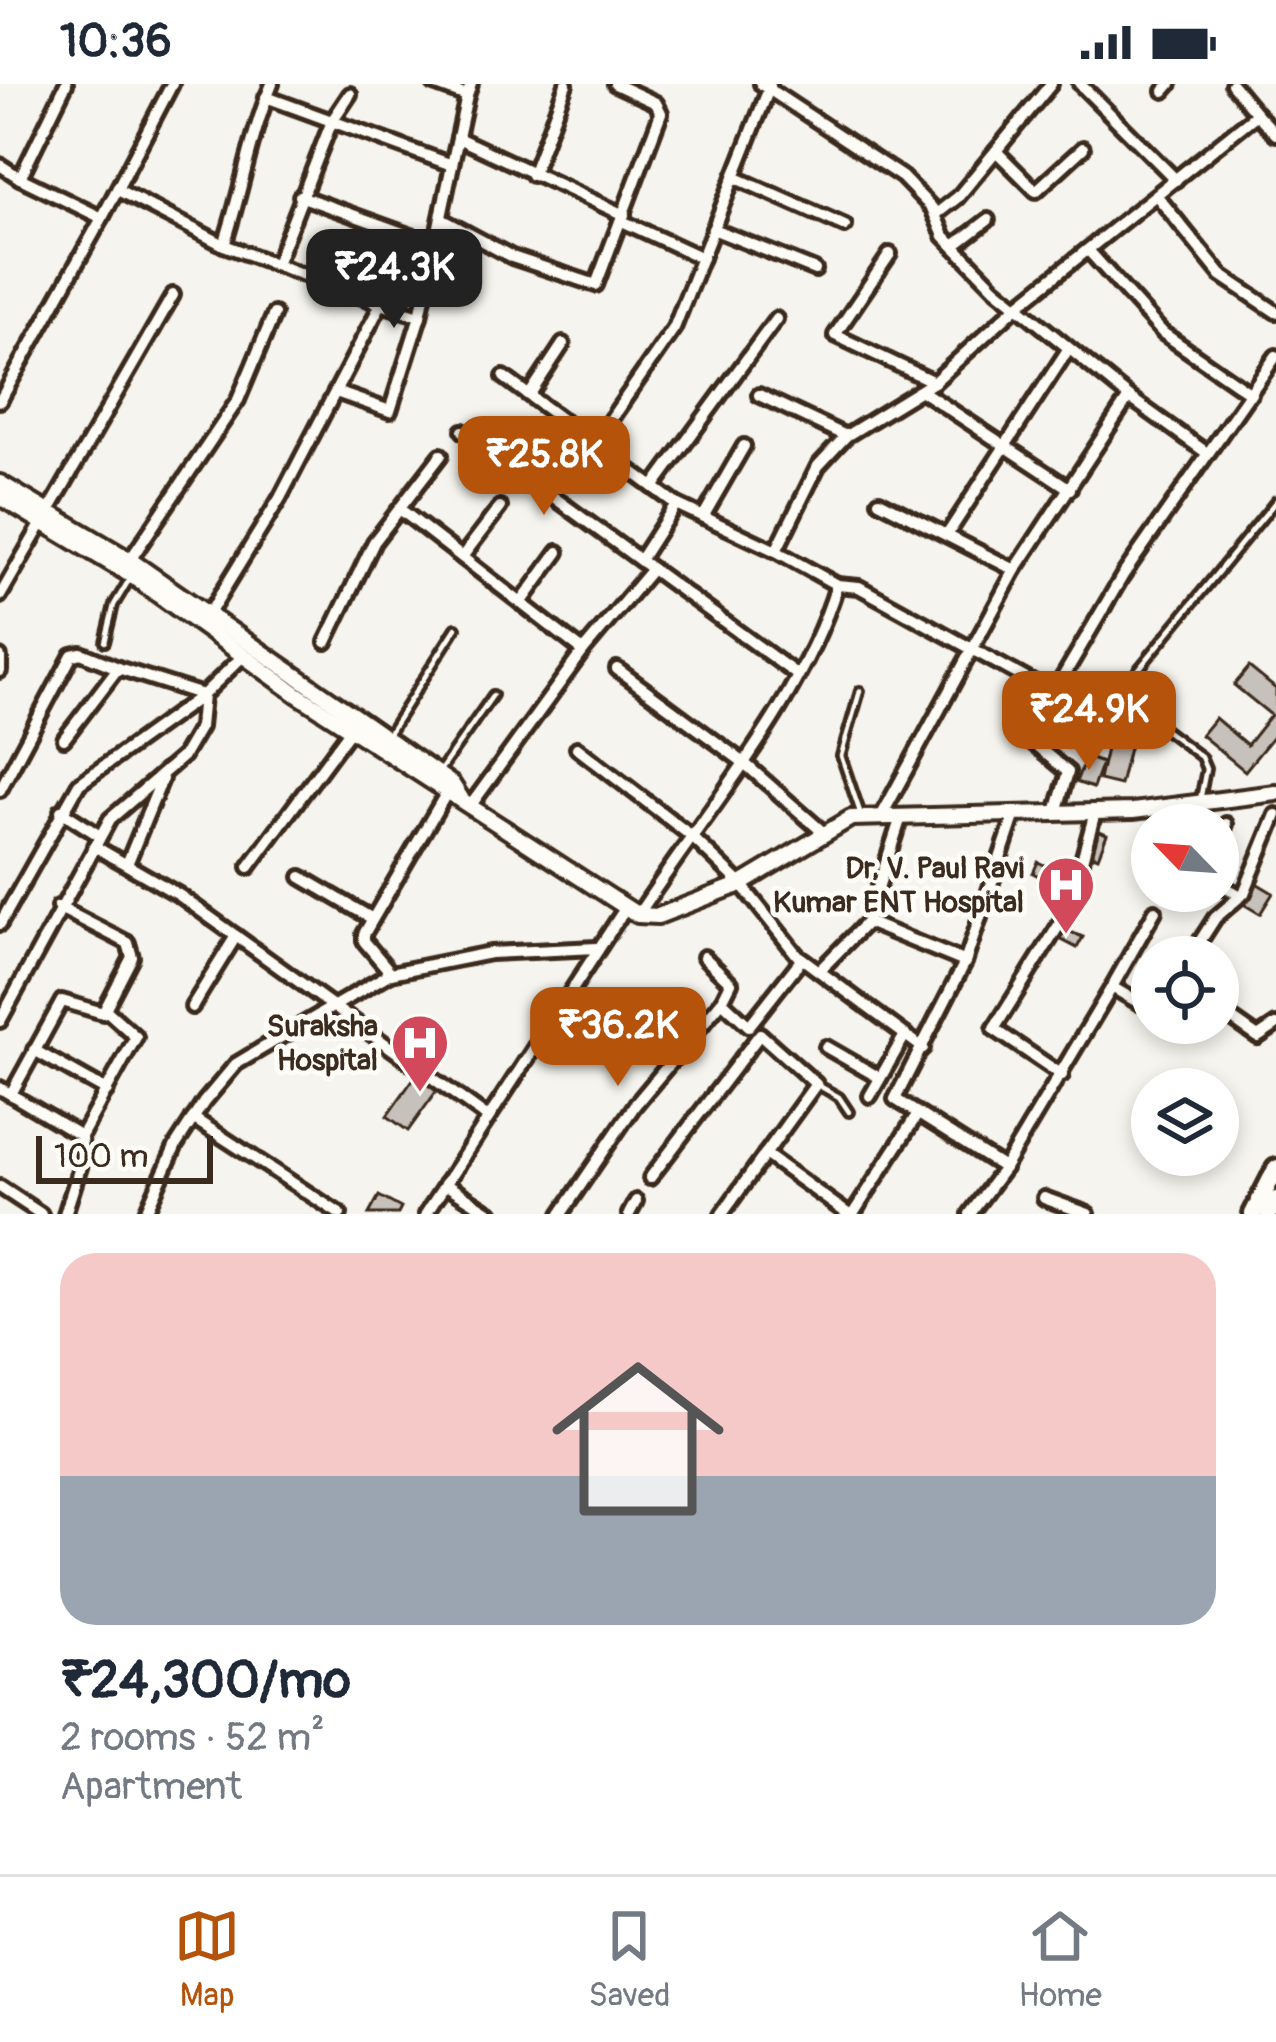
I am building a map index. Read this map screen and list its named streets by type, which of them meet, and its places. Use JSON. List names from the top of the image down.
{
  "places": {
    "hospital": ["Dr. V. Paul Ravi Kumar ENT Hospital", "Suraksha Hospital"]
  },
  "scale_bar": "100 m",
  "north": "top left",
  "page": {
    "status": "10:36",
    "price": [
      "₹24.3K",
      "₹25.8K",
      "₹24.9K",
      "₹36.2K"
    ],
    "scale": "100 m",
    "list": [
      {
        "name": "₹24,300/mo",
        "note": "2 rooms · 52 m² · Apartment"
      }
    ],
    "tabs": ["Map", "Saved", "Home"]
  }
}
